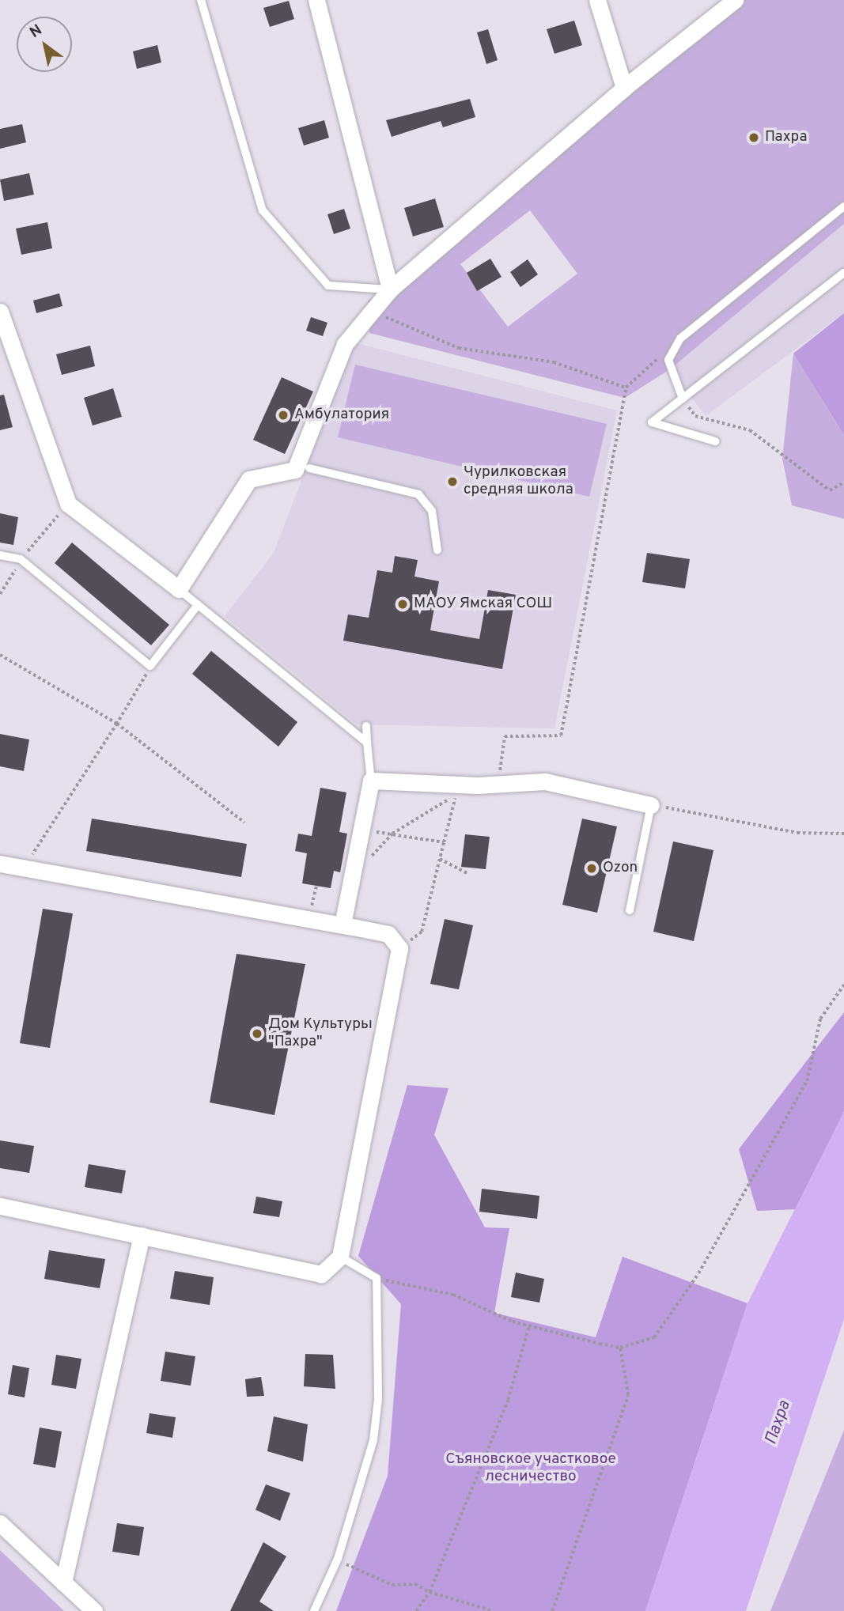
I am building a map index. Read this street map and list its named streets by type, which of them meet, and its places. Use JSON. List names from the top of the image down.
{
  "water": ["Пахра"],
  "parks": ["Съяновское участковое лесничество"],
  "places": [
    "Пахра",
    "Амбулатория",
    "Чурилковская средняя школа",
    "МАОУ Ямская СОШ",
    "Ozon",
    "Дом Культуры \"Пахра\""
  ],
  "north": "top left"
}
